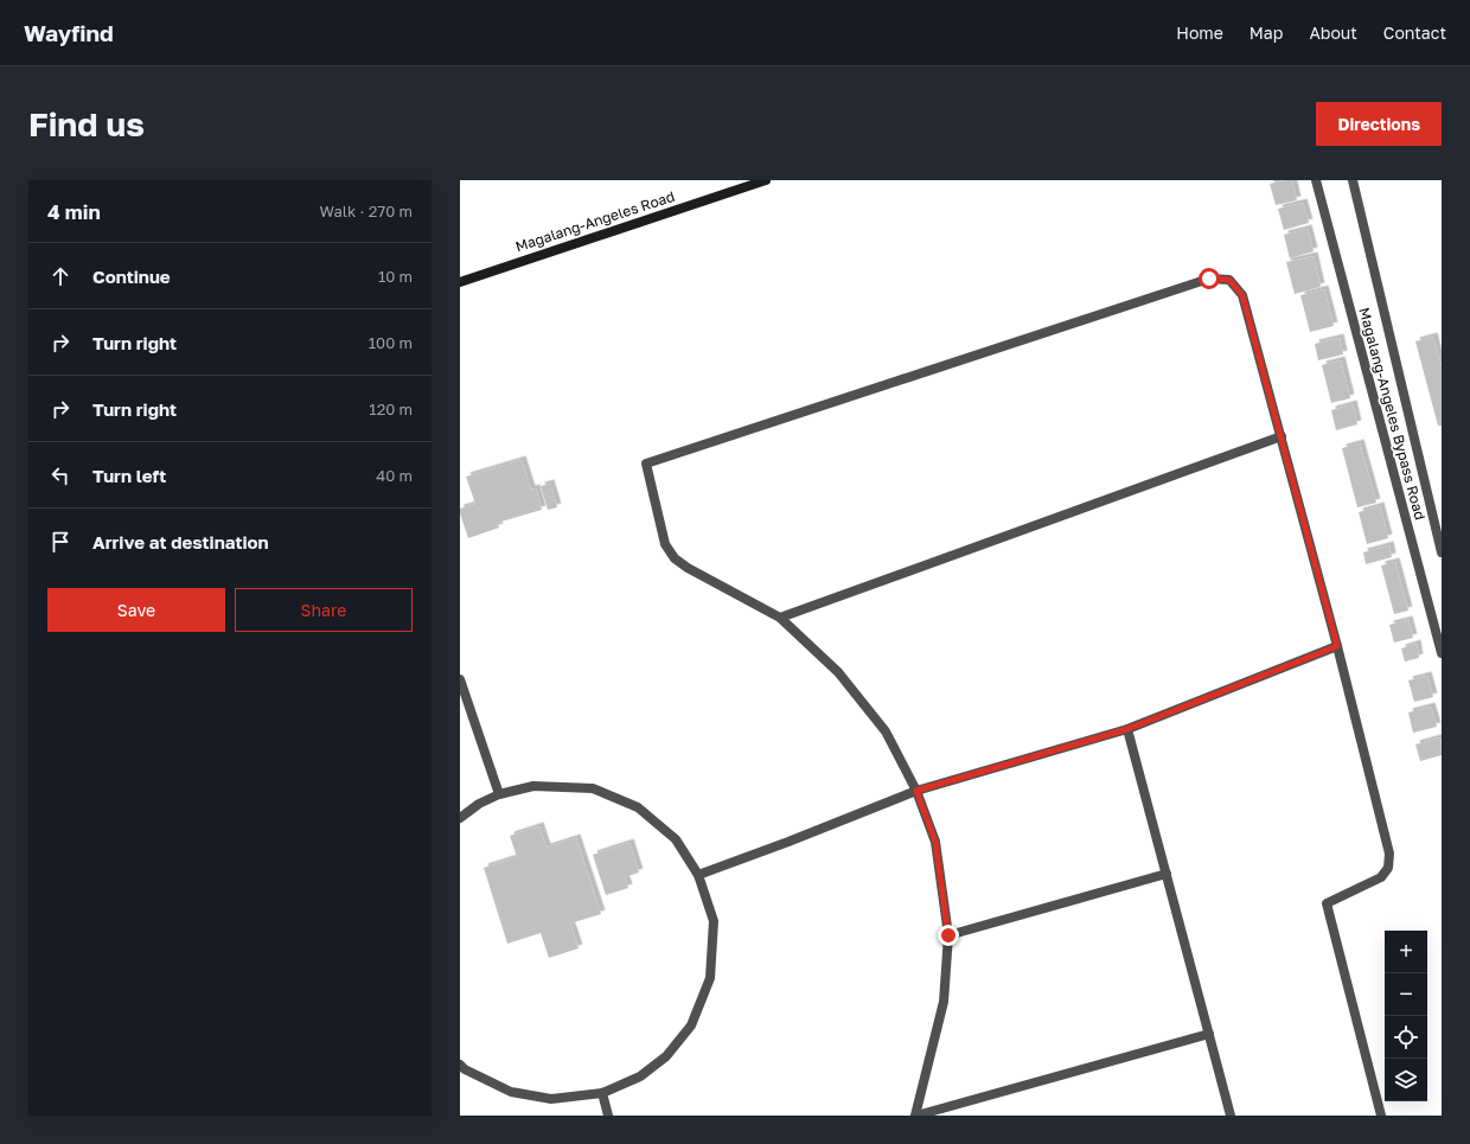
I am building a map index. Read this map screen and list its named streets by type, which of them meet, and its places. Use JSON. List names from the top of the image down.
{
  "streets": {
    "main road": ["Magalang-Angeles Road"],
    "street": ["Magalang-Angeles Bypass Road"]
  },
  "page": {
    "header": "Wayfind",
    "nav": [
      "Home",
      "Map",
      "About",
      "Contact"
    ],
    "buttons": [
      "Directions",
      ["Save", "Share"]
    ],
    "title": "Find us",
    "heading": ["4 min", "Walk · 270 m"],
    "list": [
      ["Continue", "10 m"],
      ["Turn right", "100 m"],
      ["Turn right", "120 m"],
      ["Turn left", "40 m"],
      "Arrive at destination"
    ],
    "map_buttons": ["+", "−"]
  }
}
